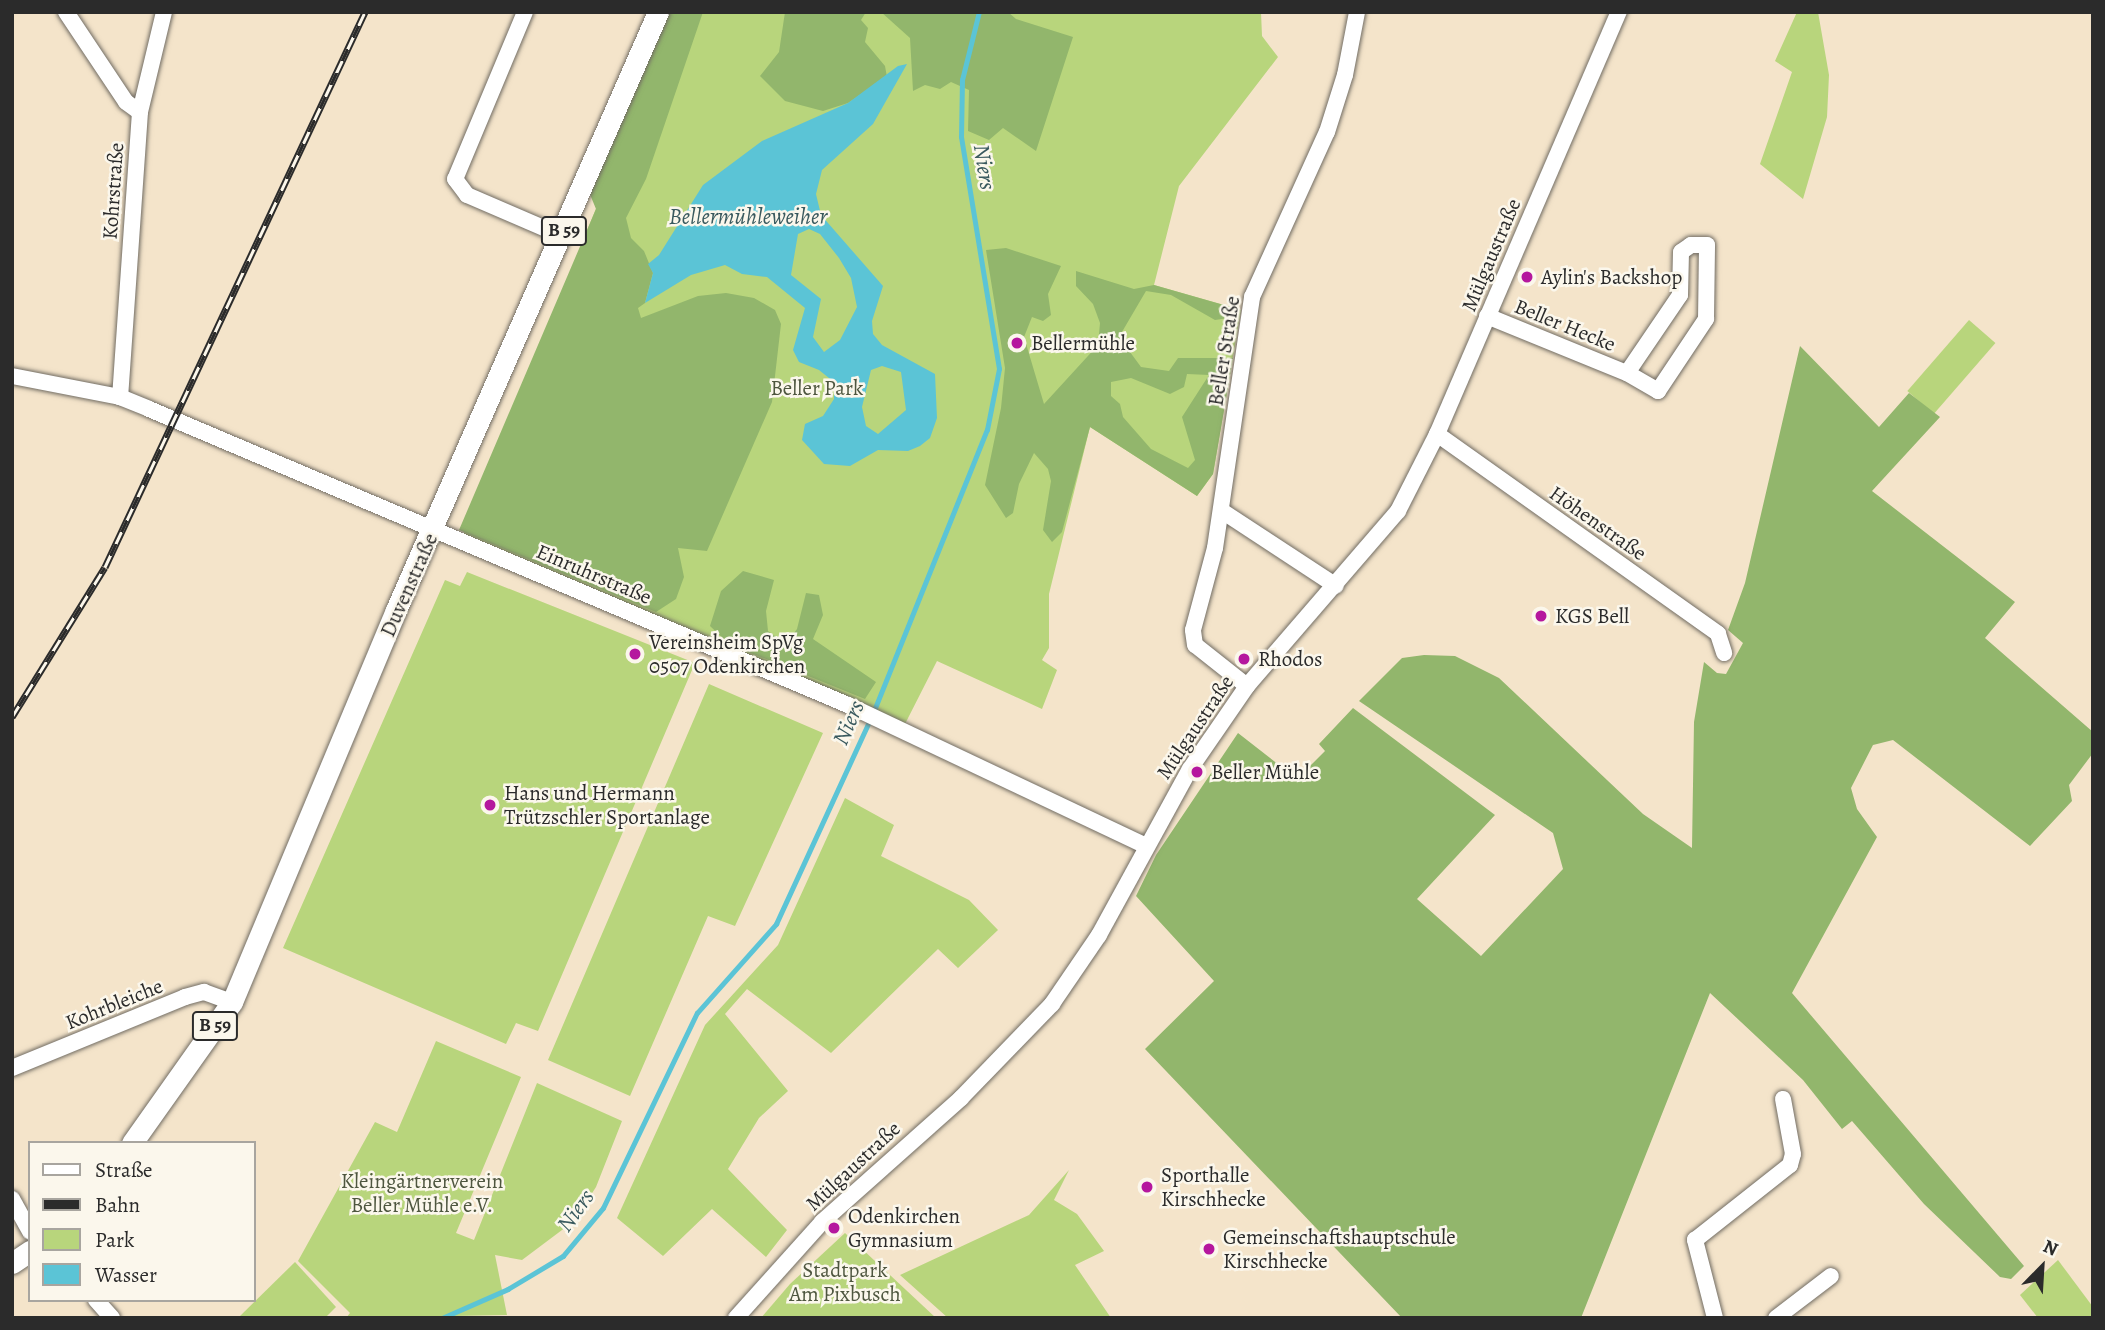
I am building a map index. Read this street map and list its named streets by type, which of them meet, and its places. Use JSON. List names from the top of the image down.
{
  "streets": {
    "main road": ["B 59", "Duvenstraße"],
    "street": [
      "Kohrstraße",
      "Mülgaustraße",
      "Beller Hecke",
      "Beller Straße",
      "Höhenstraße",
      "Einruhrstraße",
      "Kohrbleiche"
    ]
  },
  "crossings": [
    ["Kohrstraße", "Einruhrstraße"],
    ["Mülgaustraße", "Beller Hecke"],
    ["Mülgaustraße", "Beller Straße"],
    ["Mülgaustraße", "Höhenstraße"],
    ["Mülgaustraße", "Einruhrstraße"],
    ["Einruhrstraße", "Duvenstraße"],
    ["Duvenstraße", "Kohrbleiche"]
  ],
  "water": ["Niers", "Bellermühleweiher"],
  "parks": ["Beller Park", "Kleingärtnerverein Beller Mühle e.V.", "Stadtpark Am Pixbusch"],
  "places": [
    "Aylin's Backshop",
    "Bellermühle",
    "KGS Bell",
    "Vereinsheim SpVg 0507 Odenkirchen",
    "Rhodos",
    "Beller Mühle",
    "Hans und Hermann Trützschler Sportanlage",
    "Sporthalle Kirschhecke",
    "Odenkirchen Gymnasium",
    "Gemeinschaftshauptschule Kirschhecke"
  ],
  "legend": [
    "Straße",
    "Bahn",
    "Park",
    "Wasser"
  ],
  "north": "top right"
}
